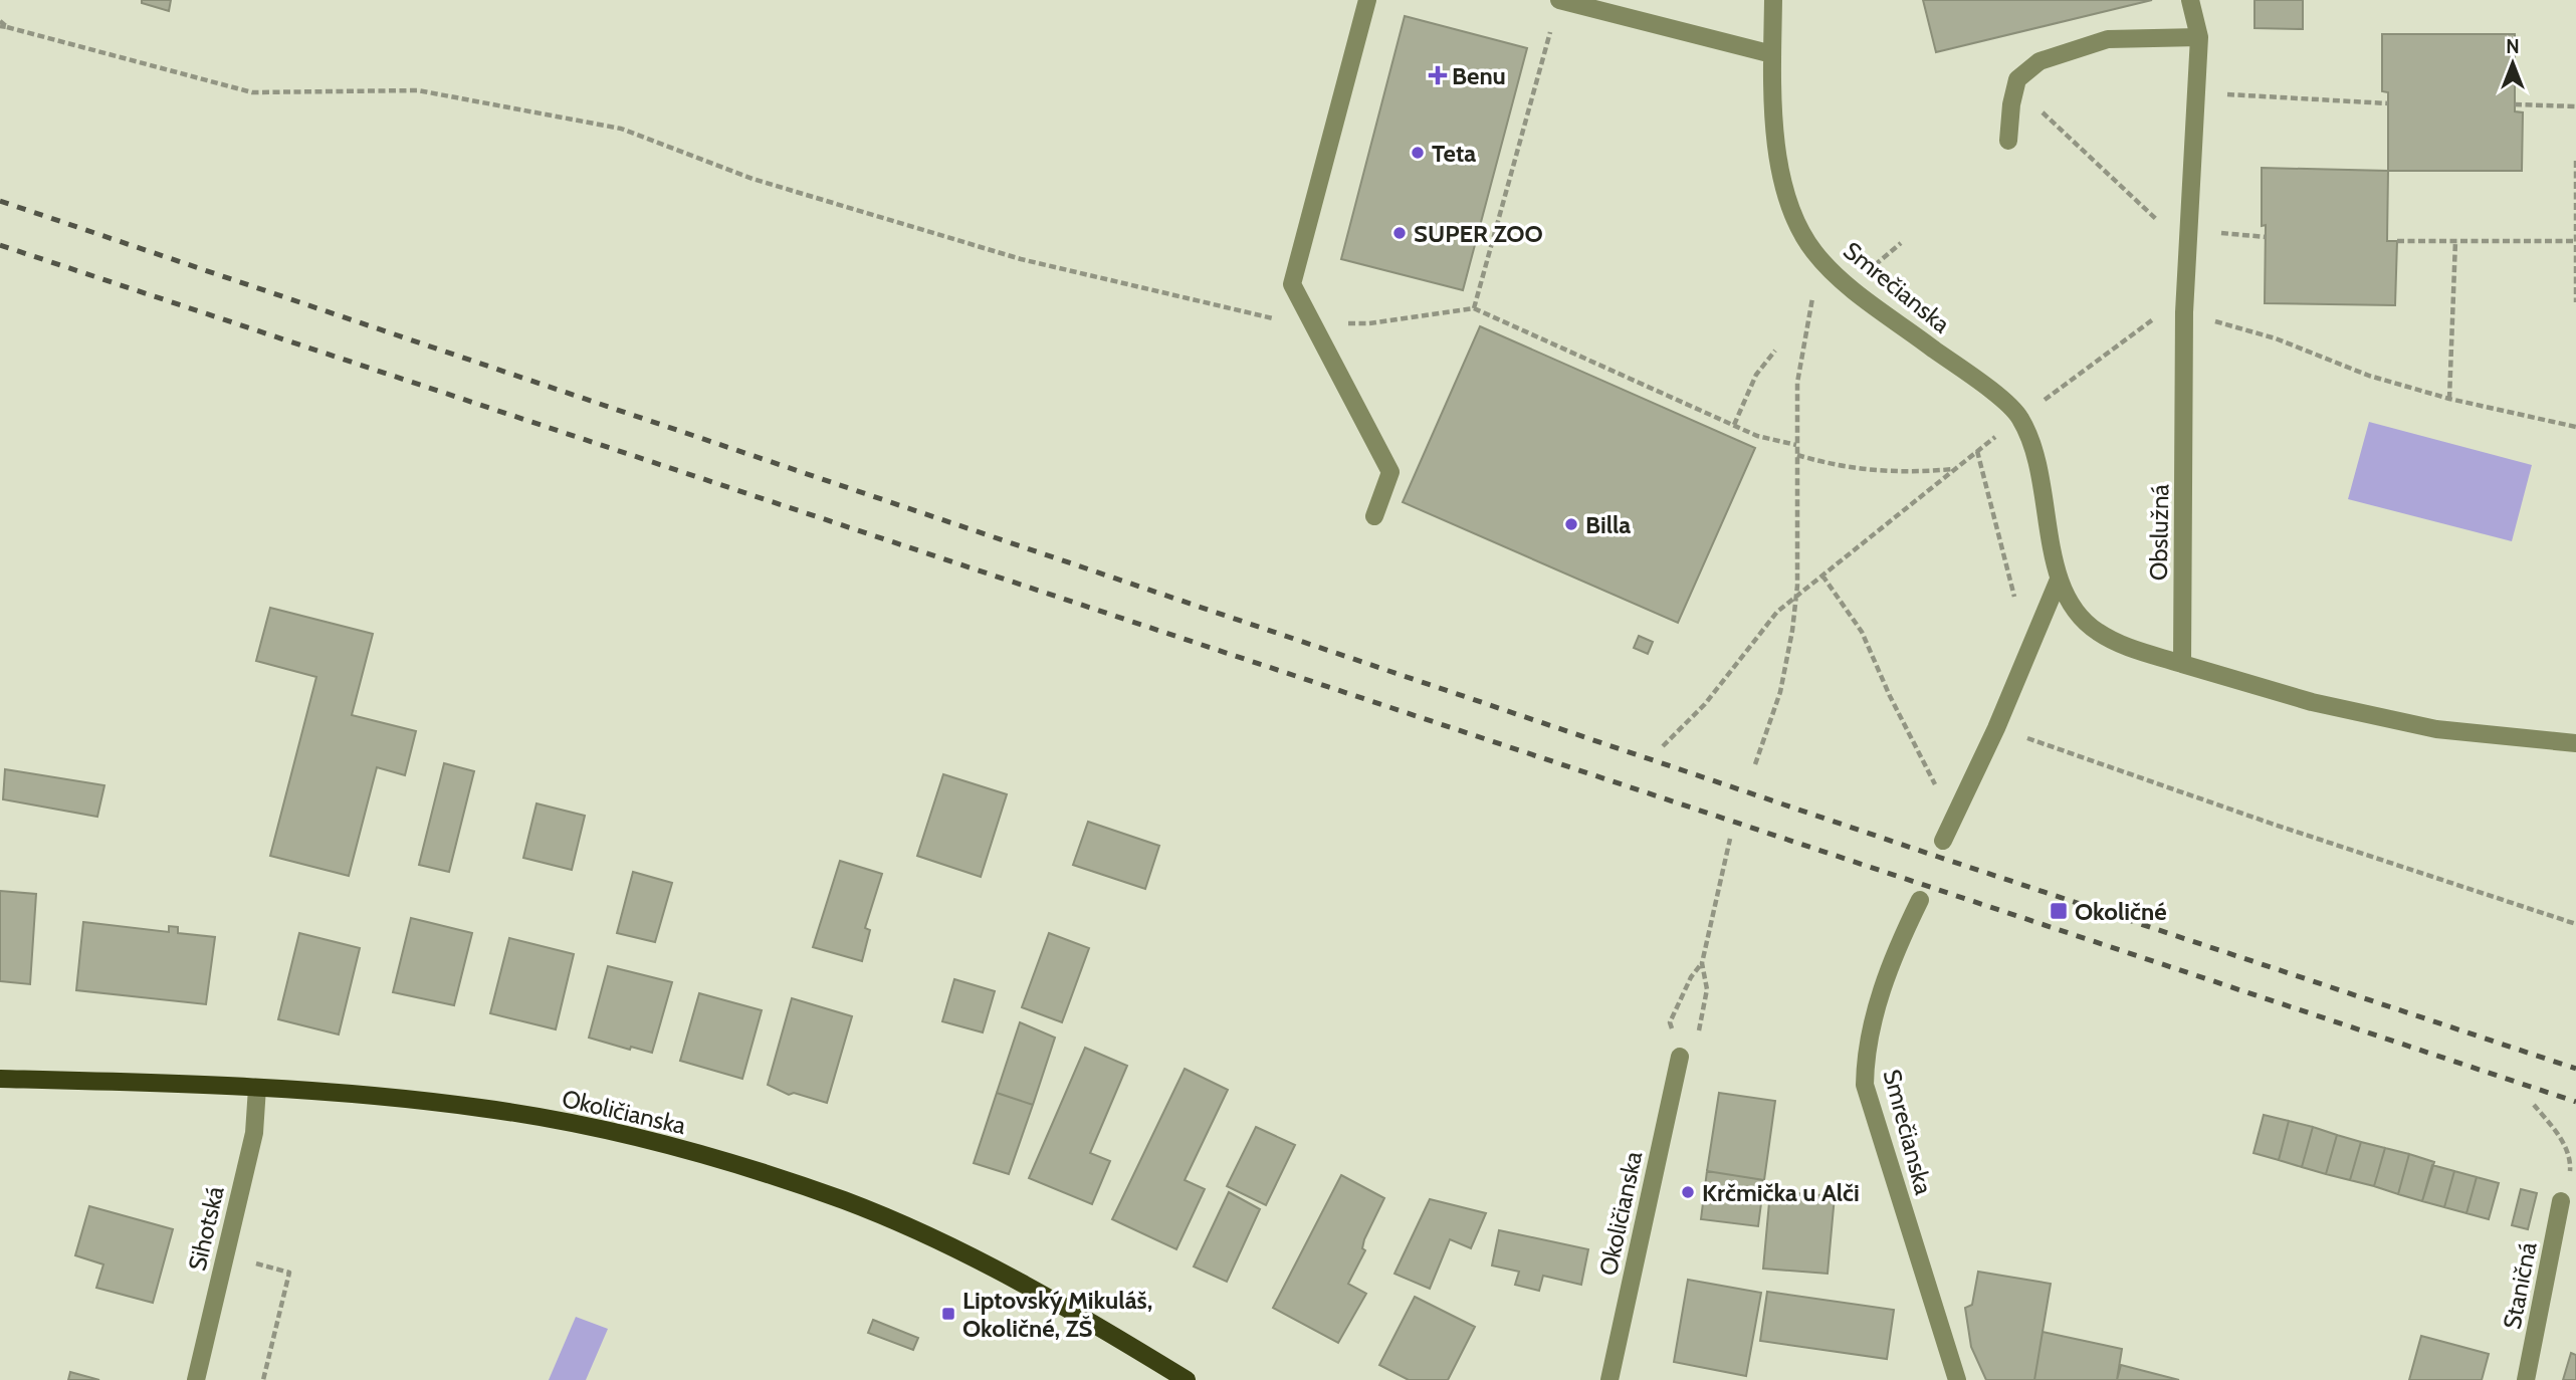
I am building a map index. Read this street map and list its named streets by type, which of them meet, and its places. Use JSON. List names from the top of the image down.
{
  "streets": {
    "main road": ["Okoličianska"],
    "street": [
      "Smrečianska",
      "Obslužná",
      "Sihotská",
      "Staničná"
    ]
  },
  "crossings": [
    ["Okoličianska", "Sihotská"]
  ],
  "places": {
    "health": ["Benu"],
    "other": [
      "Teta",
      "SUPER ZOO",
      "Billa",
      "Krčmička u Alči"
    ],
    "transit": ["Okoličné", "Liptovský Mikuláš, Okoličné, ZŠ"]
  },
  "north": "top"
}
